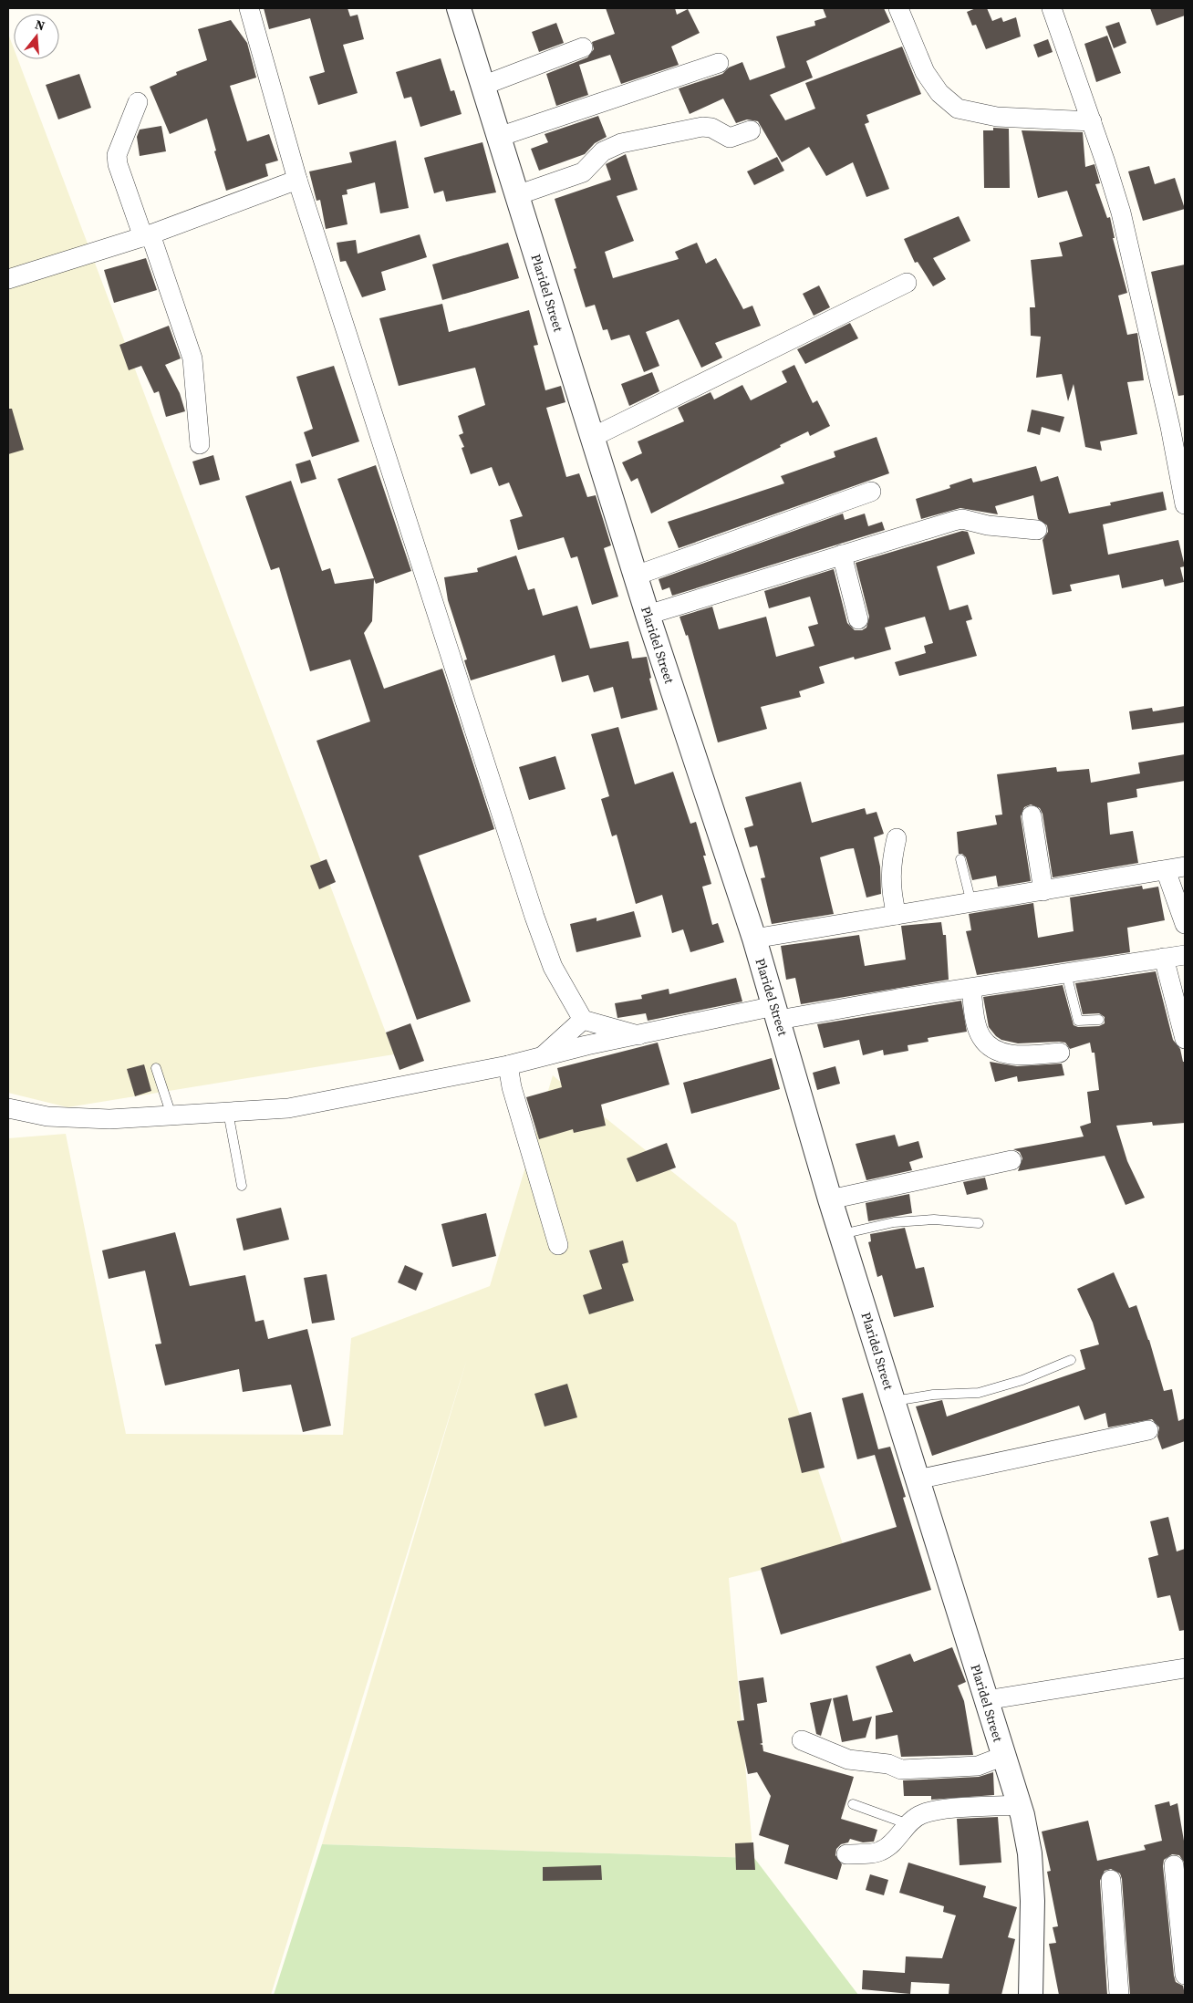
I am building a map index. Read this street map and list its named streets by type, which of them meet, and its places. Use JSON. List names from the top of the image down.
{
  "streets": {
    "street": ["Plaridel Street"]
  },
  "north": "top"
}
